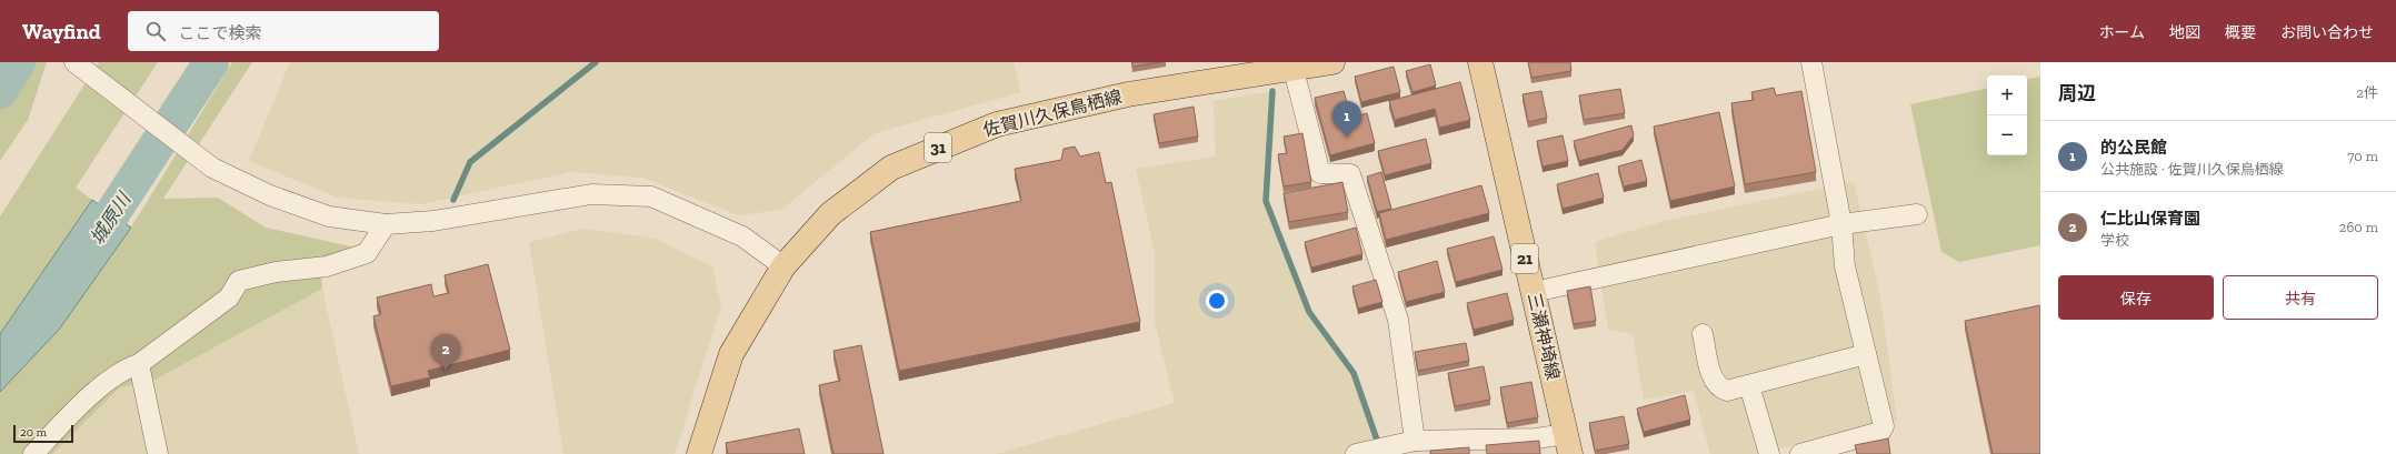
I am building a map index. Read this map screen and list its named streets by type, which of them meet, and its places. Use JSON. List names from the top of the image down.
{
  "streets": {
    "main road": [
      "佐賀川久保鳥栖線",
      "31",
      "21",
      "三瀬神埼線"
    ]
  },
  "water": ["城原川"],
  "scale_bar": "20 m",
  "page": {
    "header": "Wayfind",
    "search": "ここで検索",
    "nav": [
      "ホーム",
      "地図",
      "概要",
      "お問い合わせ"
    ],
    "heading": ["周辺", "2件"],
    "map_buttons": ["+", "−"],
    "pins": ["1", "2"],
    "list": [
      {
        "mark": "1",
        "name": "的公民館",
        "note": "公共施設 · 佐賀川久保鳥栖線",
        "value": "70 m"
      },
      {
        "mark": "2",
        "name": "仁比山保育園",
        "note": "学校",
        "value": "260 m"
      }
    ],
    "buttons": ["保存", "共有"],
    "scale": "20 m"
  }
}
